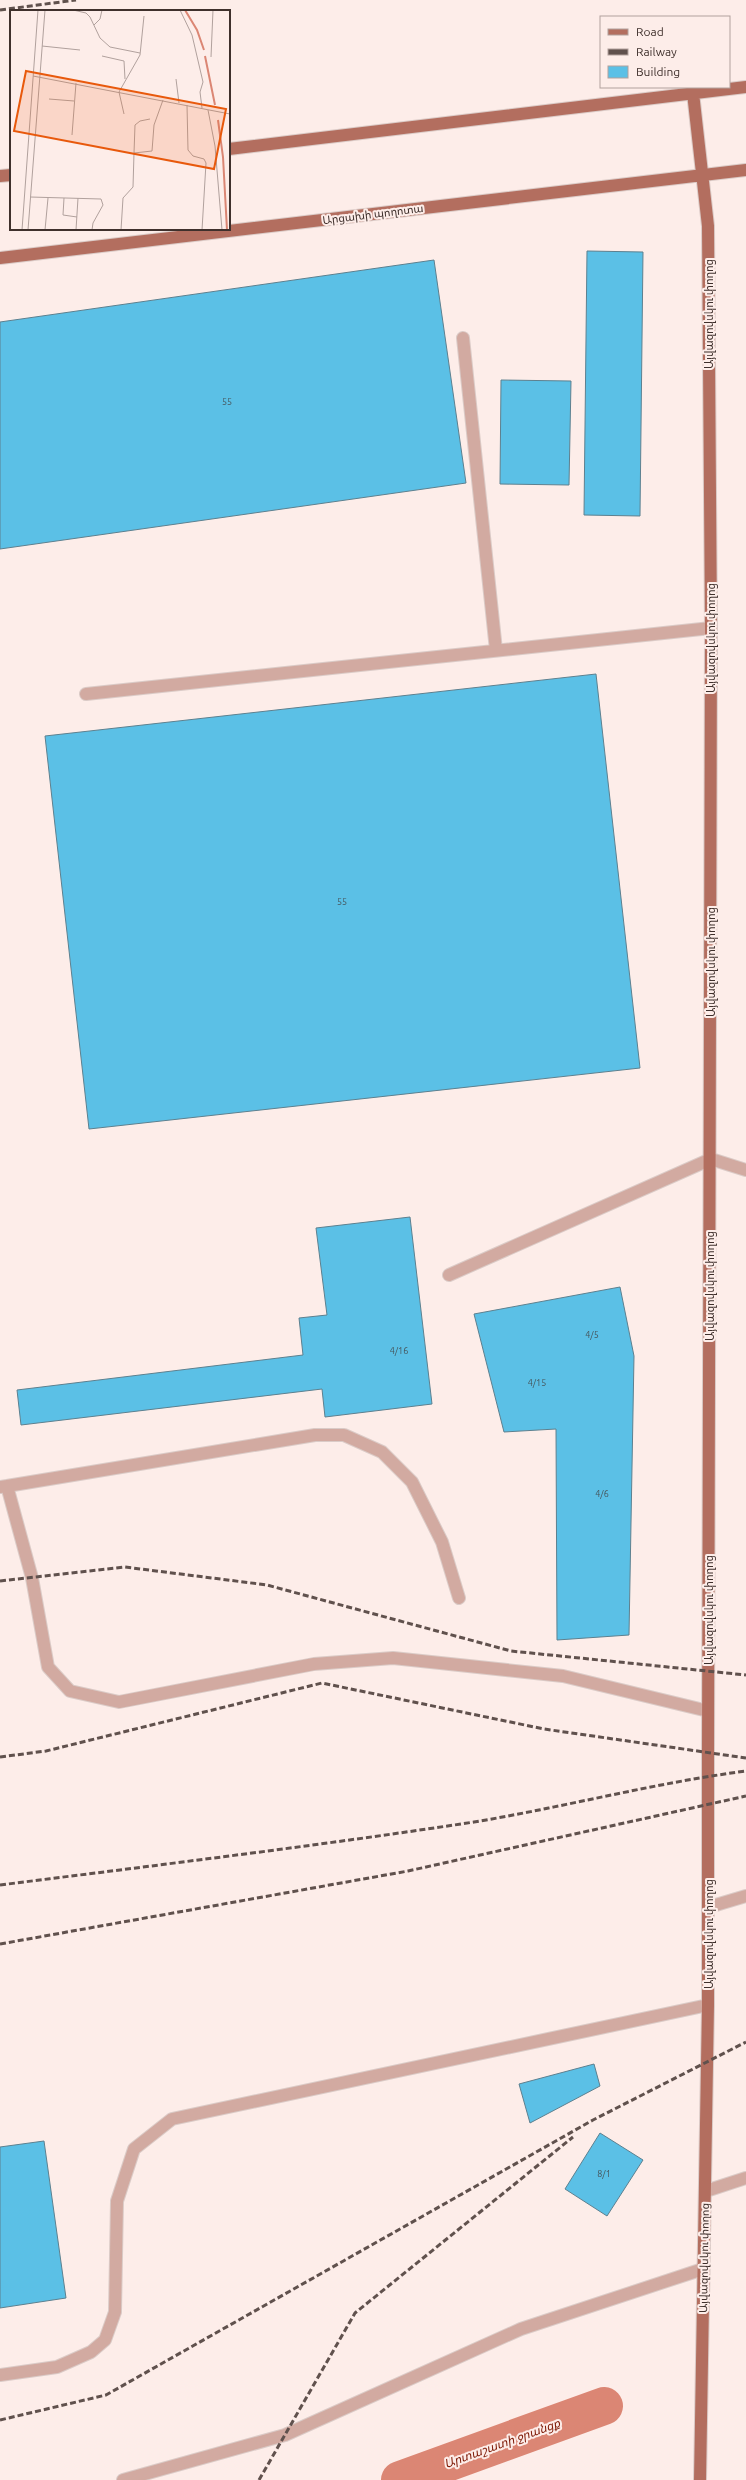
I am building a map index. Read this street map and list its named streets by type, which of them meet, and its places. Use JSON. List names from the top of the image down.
{
  "streets": {
    "main road": ["Արցախի պողոտա", "Այվազովսկու փողոց"]
  },
  "crossings": [
    ["Արցախի պողոտա", "Այվազովսկու փողոց"]
  ],
  "water": ["Արտաշատի ջրանցք"],
  "house_numbers": [
    "55",
    "55",
    "4/5",
    "4/16",
    "4/15",
    "4/6",
    "8/1"
  ],
  "legend": ["Road", "Railway", "Building"]
}
